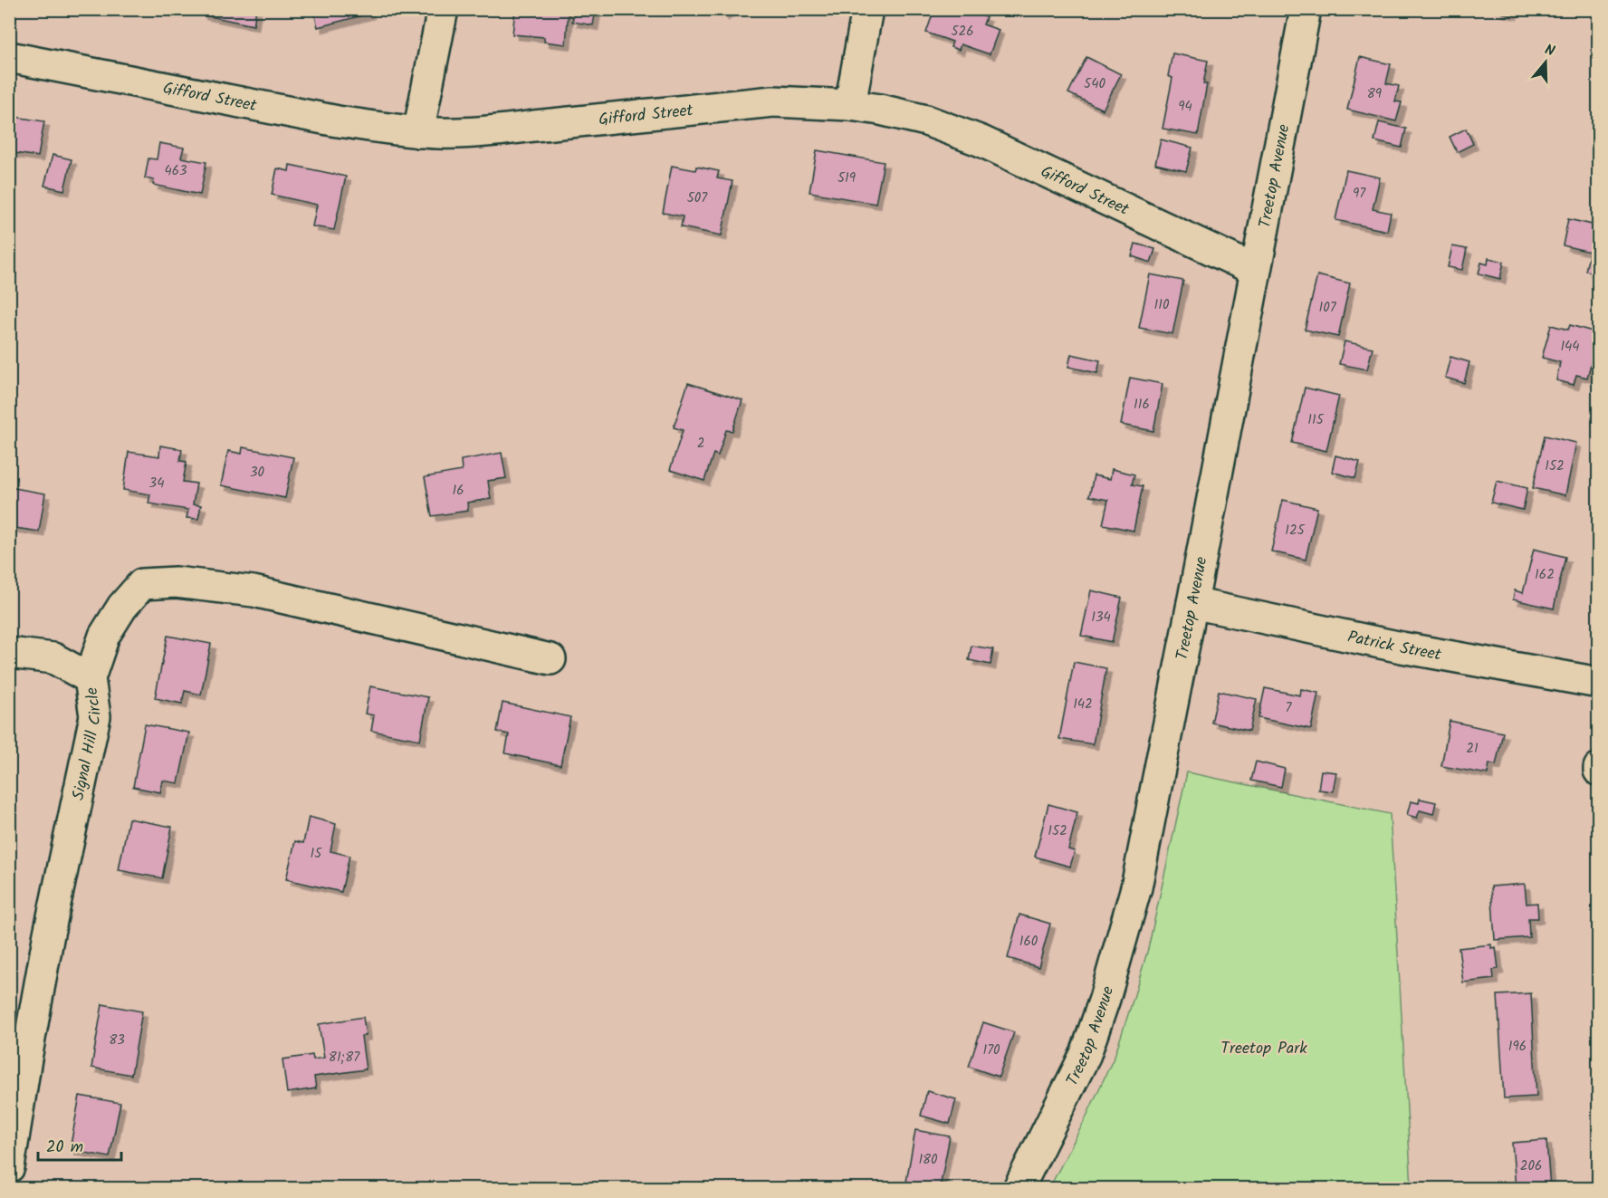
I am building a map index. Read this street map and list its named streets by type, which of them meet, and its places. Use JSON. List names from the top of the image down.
{
  "streets": {
    "street": [
      "Gifford Street",
      "Treetop Avenue",
      "Patrick Street",
      "Signal Hill Circle"
    ]
  },
  "crossings": [
    ["Gifford Street", "Treetop Avenue"],
    ["Treetop Avenue", "Patrick Street"]
  ],
  "parks": ["Treetop Park"],
  "house_numbers": [
    "526",
    "540",
    "89",
    "94",
    "463",
    "519",
    "97",
    "507",
    "110",
    "107",
    "144",
    "116",
    "115",
    "2",
    "152",
    "30",
    "34",
    "16",
    "125",
    "162",
    "134",
    "142",
    "7",
    "21",
    "152",
    "15",
    "160",
    "83",
    "196",
    "170",
    "81;87",
    "180",
    "206"
  ],
  "scale_bar": "20 m",
  "north": "top"
}
